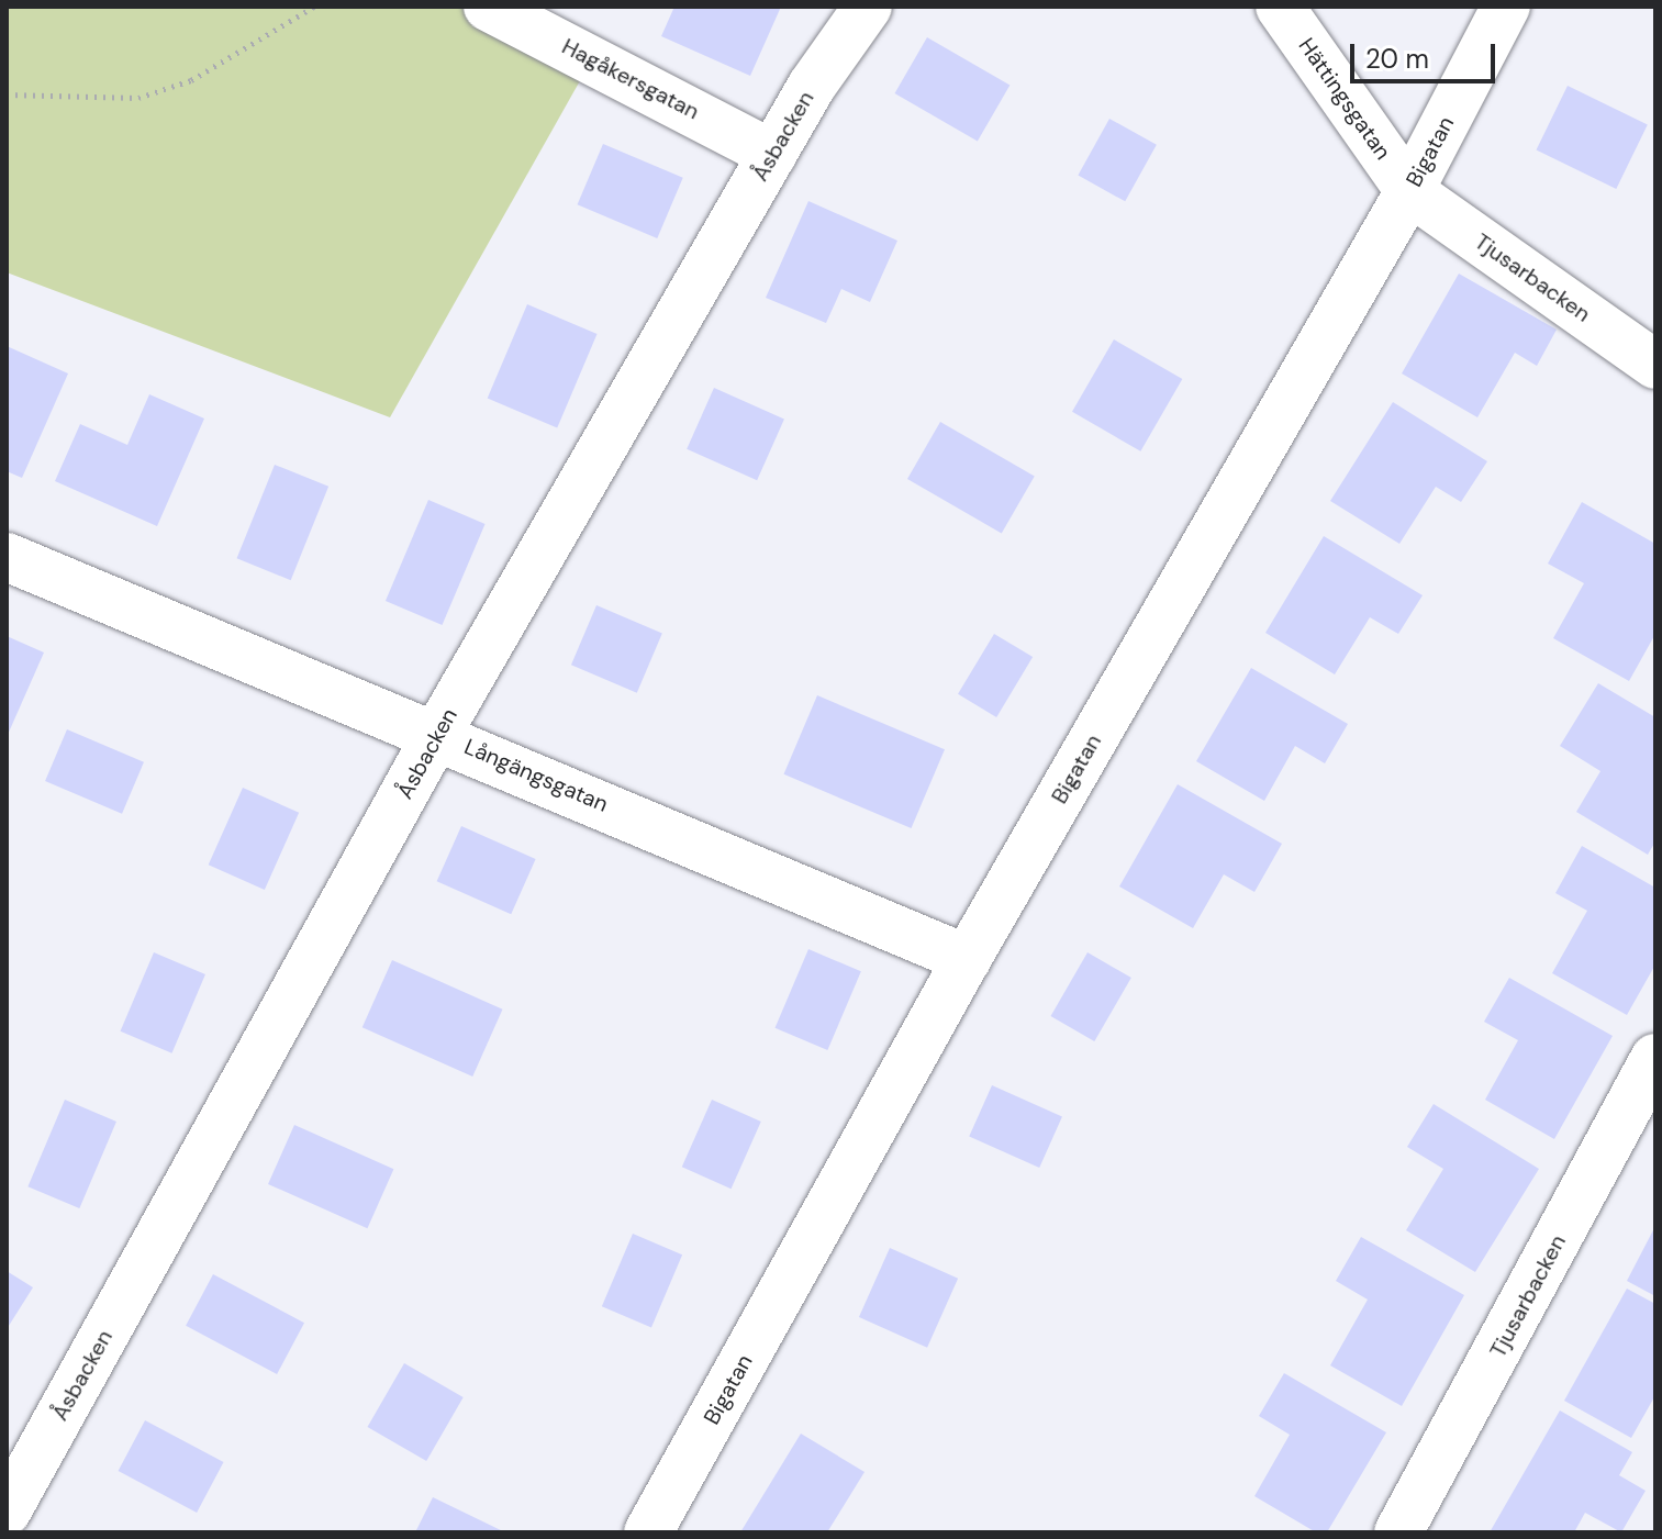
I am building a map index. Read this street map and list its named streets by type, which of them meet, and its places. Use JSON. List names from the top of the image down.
{
  "streets": {
    "street": [
      "Hagåkersgatan",
      "Hättingsgatan",
      "Åsbacken",
      "Bigatan",
      "Tjusarbacken",
      "Långängsgatan"
    ]
  },
  "crossings": [
    ["Hagåkersgatan", "Åsbacken"],
    ["Hättingsgatan", "Bigatan"],
    ["Hättingsgatan", "Tjusarbacken"],
    ["Åsbacken", "Långängsgatan"],
    ["Bigatan", "Tjusarbacken"],
    ["Bigatan", "Långängsgatan"]
  ],
  "scale_bar": "20 m"
}
